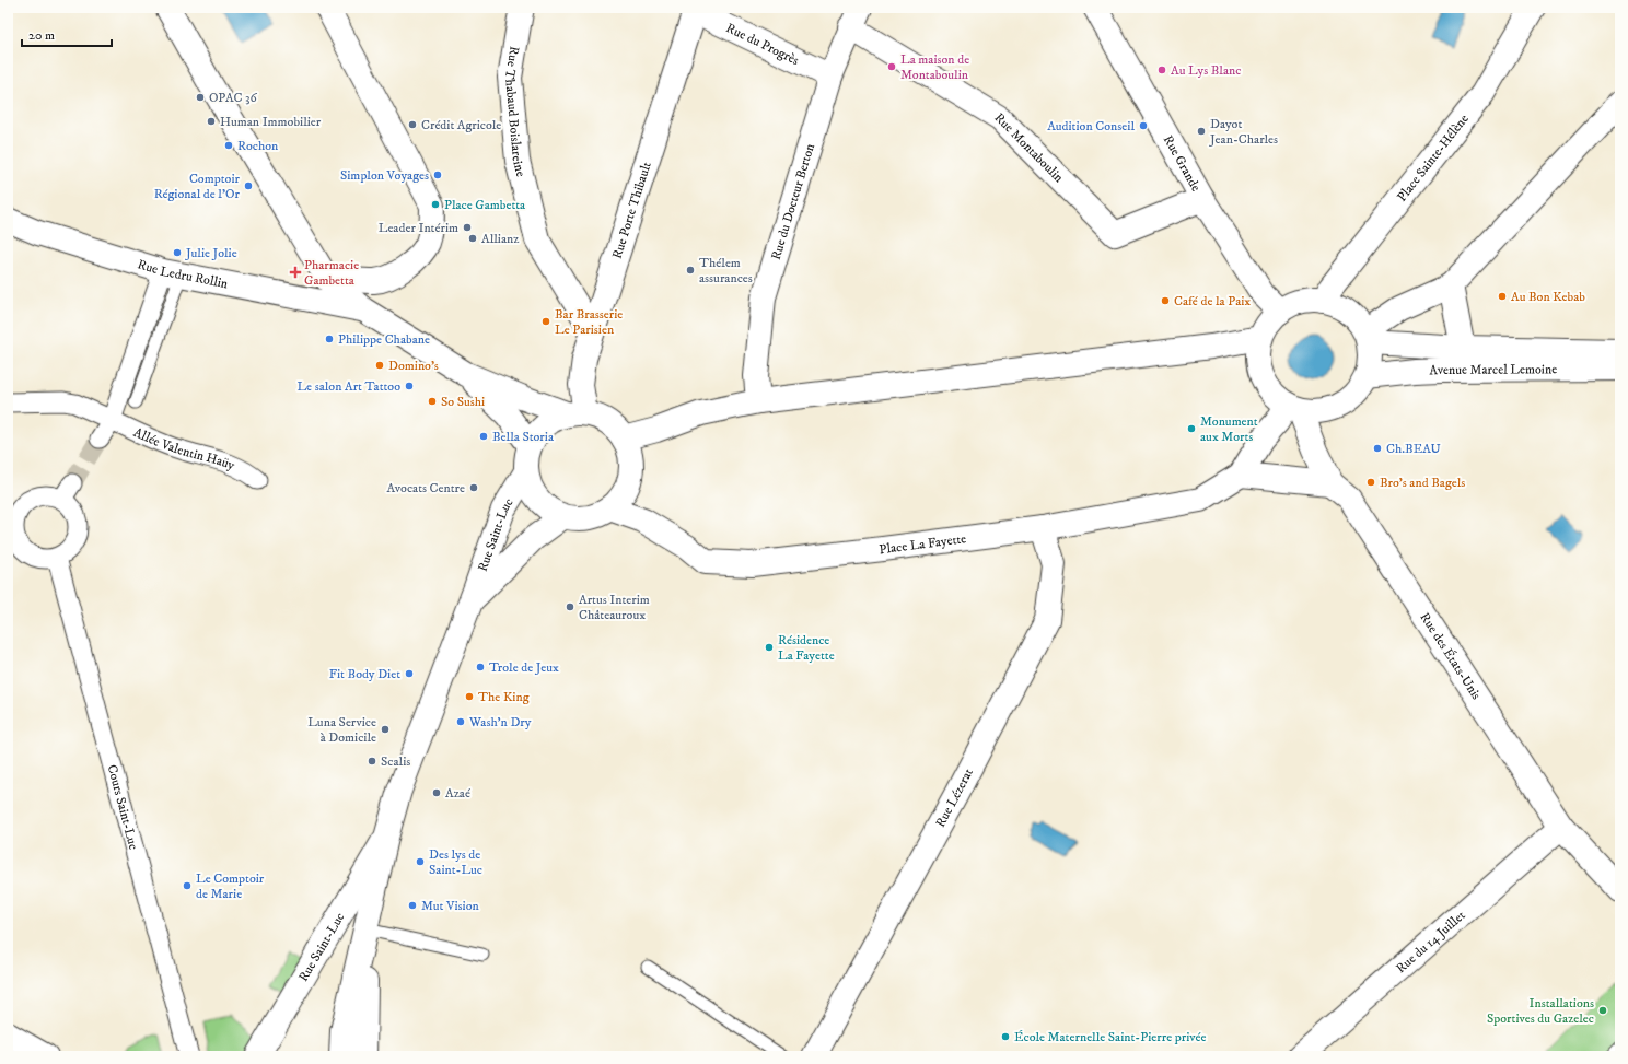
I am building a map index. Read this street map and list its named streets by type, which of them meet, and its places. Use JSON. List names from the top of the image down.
{
  "streets": {
    "street": [
      "Rue du Progrès",
      "Rue Thabaud Boislareine",
      "Rue Montaboulin",
      "Place Sainte-Hélène",
      "Rue Grande",
      "Rue du Docteur Berton",
      "Rue Porte Thibault",
      "Rue Ledru Rollin",
      "Avenue Marcel Lemoine",
      "Allée Valentin Haüy",
      "Rue Saint-Luc",
      "Place La Fayette",
      "Rue des États-Unis",
      "Rue Lézerat",
      "Cours Saint-Luc",
      "Rue du 14 Juillet"
    ]
  },
  "crossings": [
    ["Rue du Progrès", "Rue du Docteur Berton"],
    ["Rue du Progrès", "Rue Porte Thibault"],
    ["Rue Thabaud Boislareine", "Rue Porte Thibault"],
    ["Rue Montaboulin", "Rue Grande"],
    ["Rue Montaboulin", "Rue du Docteur Berton"],
    ["Place Sainte-Hélène", "Rue Grande"],
    ["Place Sainte-Hélène", "Avenue Marcel Lemoine"],
    ["Place Sainte-Hélène", "Place La Fayette"],
    ["Place Sainte-Hélène", "Rue des États-Unis"],
    ["Rue Grande", "Avenue Marcel Lemoine"],
    ["Rue Grande", "Place La Fayette"],
    ["Rue Grande", "Rue des États-Unis"],
    ["Rue Porte Thibault", "Rue Saint-Luc"],
    ["Rue Porte Thibault", "Place La Fayette"],
    ["Avenue Marcel Lemoine", "Place La Fayette"],
    ["Avenue Marcel Lemoine", "Rue des États-Unis"],
    ["Rue Saint-Luc", "Place La Fayette"],
    ["Place La Fayette", "Rue des États-Unis"],
    ["Place La Fayette", "Rue Lézerat"],
    ["Rue des États-Unis", "Rue du 14 Juillet"]
  ],
  "places": {
    "other": [
      "La maison de Montaboulin",
      "Au Lys Blanc",
      "OPAC 36",
      "Human Immobilier",
      "Crédit Agricole",
      "Audition Conseil",
      "Dayot Jean-Charles",
      "Rochon",
      "Simplon Voyages",
      "Comptoir Régional de l'Or",
      "Place Gambetta",
      "Leader Intérim",
      "Allianz",
      "Julie Jolie",
      "Thélem assurances",
      "Au Bon Kebab",
      "Café de la Paix",
      "Bar Brasserie Le Parisien",
      "Philippe Chabane",
      "Domino's",
      "Le salon Art Tattoo",
      "So Sushi",
      "Monument aux Morts",
      "Bella Storia",
      "Ch.BEAU",
      "Bro's and Bagels",
      "Avocats Centre",
      "Artus Interim Châteauroux",
      "Résidence La Fayette",
      "Trole de Jeux",
      "Fit Body Diet",
      "The King",
      "Wash'n Dry",
      "Luna Service à Domicile",
      "Scalis",
      "Azaé",
      "Des lys de Saint-Luc",
      "Le Comptoir de Marie",
      "Mut Vision",
      "Installations Sportives du Gazelec",
      "École Maternelle Saint-Pierre privée"
    ],
    "health": ["Pharmacie Gambetta"]
  },
  "scale_bar": "20 m"
}
